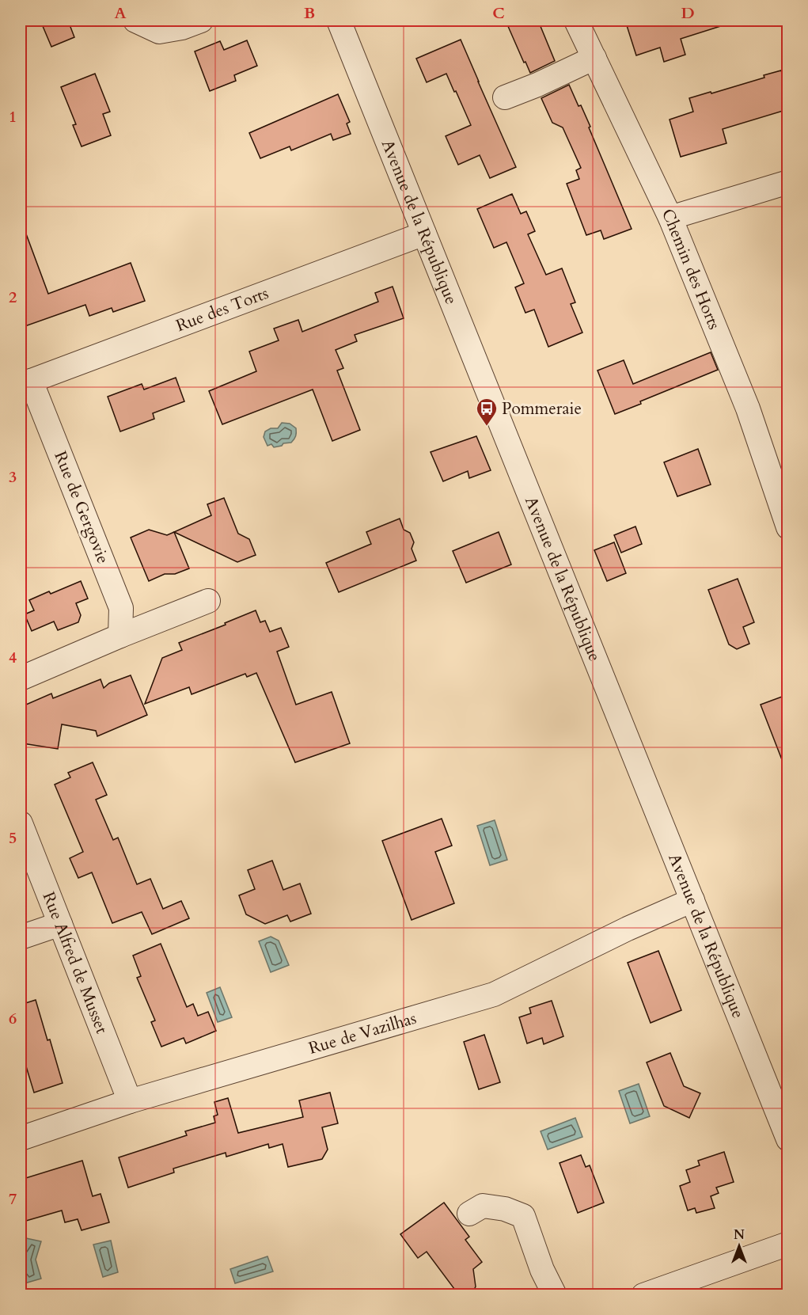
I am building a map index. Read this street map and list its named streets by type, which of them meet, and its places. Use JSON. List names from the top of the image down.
{
  "streets": {
    "street": [
      "Avenue de la République",
      "Chemin des Horts",
      "Rue des Torts",
      "Rue de Gergovie",
      "Rue Alfred de Musset",
      "Rue de Vazilhas"
    ]
  },
  "crossings": [
    ["Avenue de la République", "Rue des Torts"],
    ["Avenue de la République", "Rue de Vazilhas"],
    ["Rue des Torts", "Rue de Gergovie"],
    ["Rue Alfred de Musset", "Rue de Vazilhas"]
  ],
  "places": {
    "bus stop": ["Pommeraie"]
  },
  "north": "top",
  "grid": {
    "columns": [
      "A",
      "B",
      "C",
      "D"
    ],
    "rows": [
      "1",
      "2",
      "3",
      "4",
      "5",
      "6",
      "7"
    ]
  }
}
